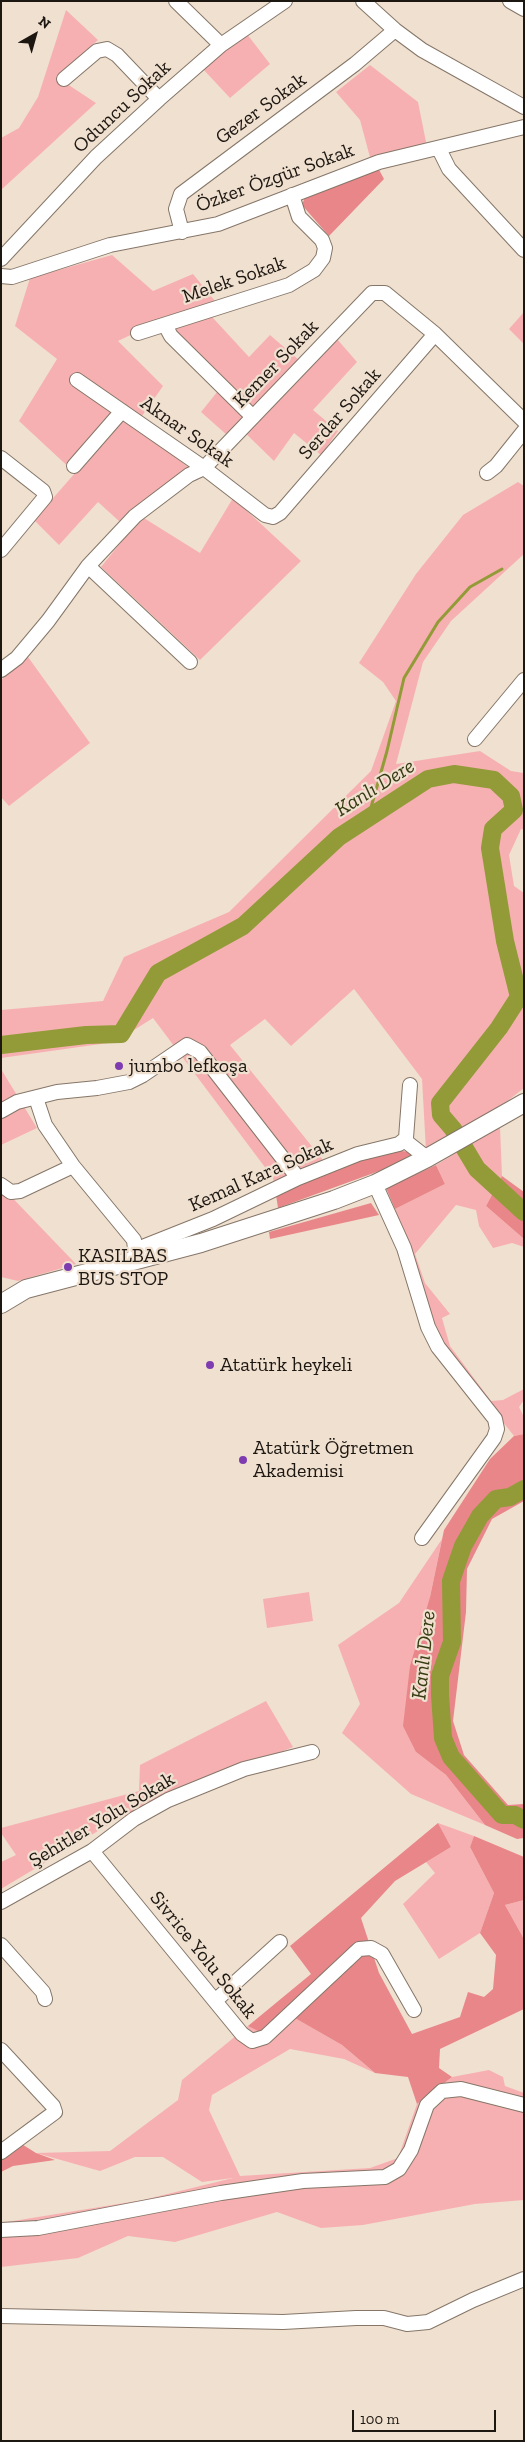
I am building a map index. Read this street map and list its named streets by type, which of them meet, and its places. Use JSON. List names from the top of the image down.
{
  "streets": {
    "street": [
      "Oduncu Sokak",
      "Gezer Sokak",
      "Özker Özgür Sokak",
      "Melek Sokak",
      "Kemer Sokak",
      "Serdar Sokak",
      "Aknar Sokak",
      "Kemal Kara Sokak",
      "Şehitler Yolu Sokak",
      "Sivrice Yolu Sokak"
    ]
  },
  "crossings": [
    ["Gezer Sokak", "Özker Özgür Sokak"],
    ["Özker Özgür Sokak", "Melek Sokak"],
    ["Kemer Sokak", "Serdar Sokak"],
    ["Kemer Sokak", "Aknar Sokak"],
    ["Serdar Sokak", "Aknar Sokak"],
    ["Şehitler Yolu Sokak", "Sivrice Yolu Sokak"]
  ],
  "water": ["Kanlı Dere"],
  "places": [
    "jumbo lefkoşa",
    "KASILBAS BUS STOP",
    "Atatürk heykeli",
    "Atatürk Öğretmen Akademisi"
  ],
  "scale_bar": "100 m",
  "north": "top right"
}
